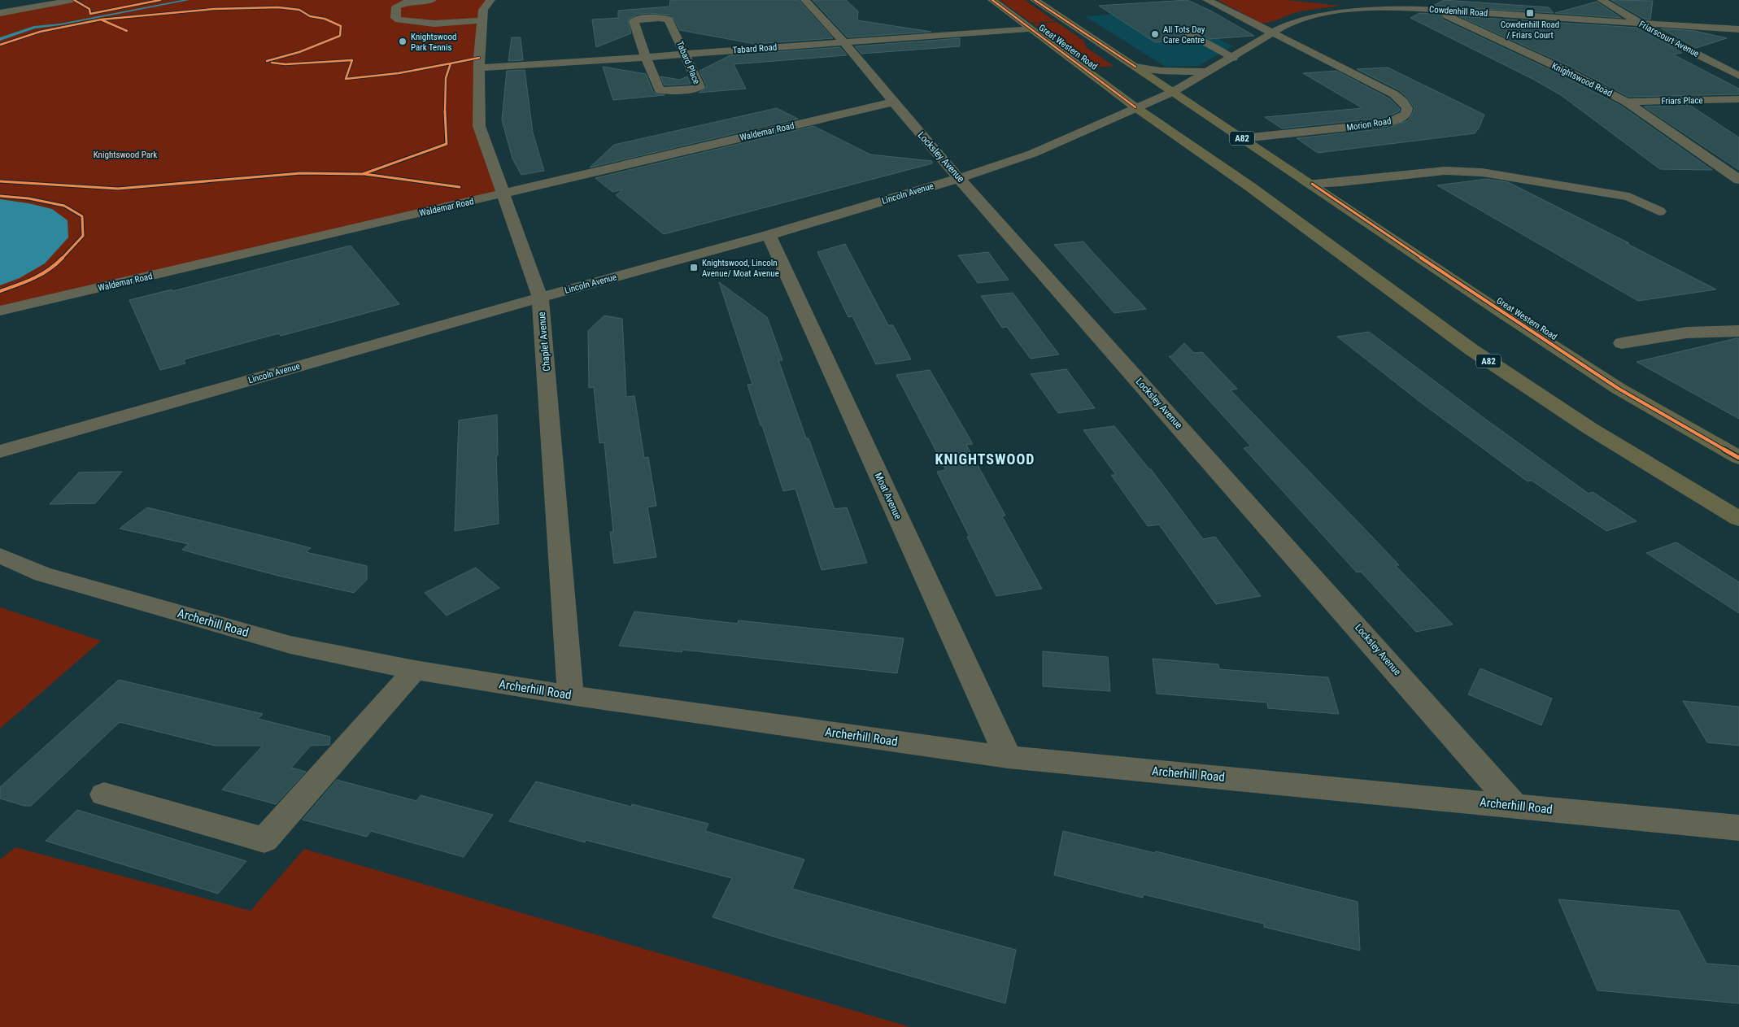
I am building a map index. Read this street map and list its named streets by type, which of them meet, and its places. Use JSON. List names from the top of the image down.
{
  "streets": {
    "main road": ["Great Western Road", "A82"],
    "street": [
      "Cowdenhill Road",
      "Friarscourt Avenue",
      "Tabard Road",
      "Tabard Place",
      "Knightswood Road",
      "Friars Place",
      "Morion Road",
      "Waldemar Road",
      "Locksley Avenue",
      "Lincoln Avenue",
      "Chaplet Avenue",
      "Moat Avenue",
      "Archerhill Road"
    ]
  },
  "crossings": [
    ["Cowdenhill Road", "Friarscourt Avenue"],
    ["Cowdenhill Road", "Great Western Road"],
    ["Cowdenhill Road", "Knightswood Road"],
    ["Cowdenhill Road", "Morion Road"],
    ["Cowdenhill Road", "Lincoln Avenue"],
    ["Great Western Road", "Tabard Road"],
    ["Great Western Road", "Morion Road"],
    ["Great Western Road", "Lincoln Avenue"],
    ["Tabard Road", "Tabard Place"],
    ["Tabard Road", "Locksley Avenue"],
    ["Tabard Road", "Chaplet Avenue"],
    ["Knightswood Road", "Friars Place"],
    ["Waldemar Road", "Locksley Avenue"],
    ["Waldemar Road", "Chaplet Avenue"],
    ["Locksley Avenue", "Lincoln Avenue"],
    ["Locksley Avenue", "Archerhill Road"],
    ["Lincoln Avenue", "Chaplet Avenue"],
    ["Lincoln Avenue", "Moat Avenue"],
    ["Chaplet Avenue", "Archerhill Road"],
    ["Moat Avenue", "Archerhill Road"]
  ],
  "districts": ["KNIGHTSWOOD"],
  "parks": ["Knightswood Park"],
  "places": {
    "transit": ["Cowdenhill Road / Friars Court", "Knightswood, Lincoln Avenue/ Moat Avenue"],
    "other": ["All Tots Day Care Centre", "Knightswood Park Tennis"]
  }
}
